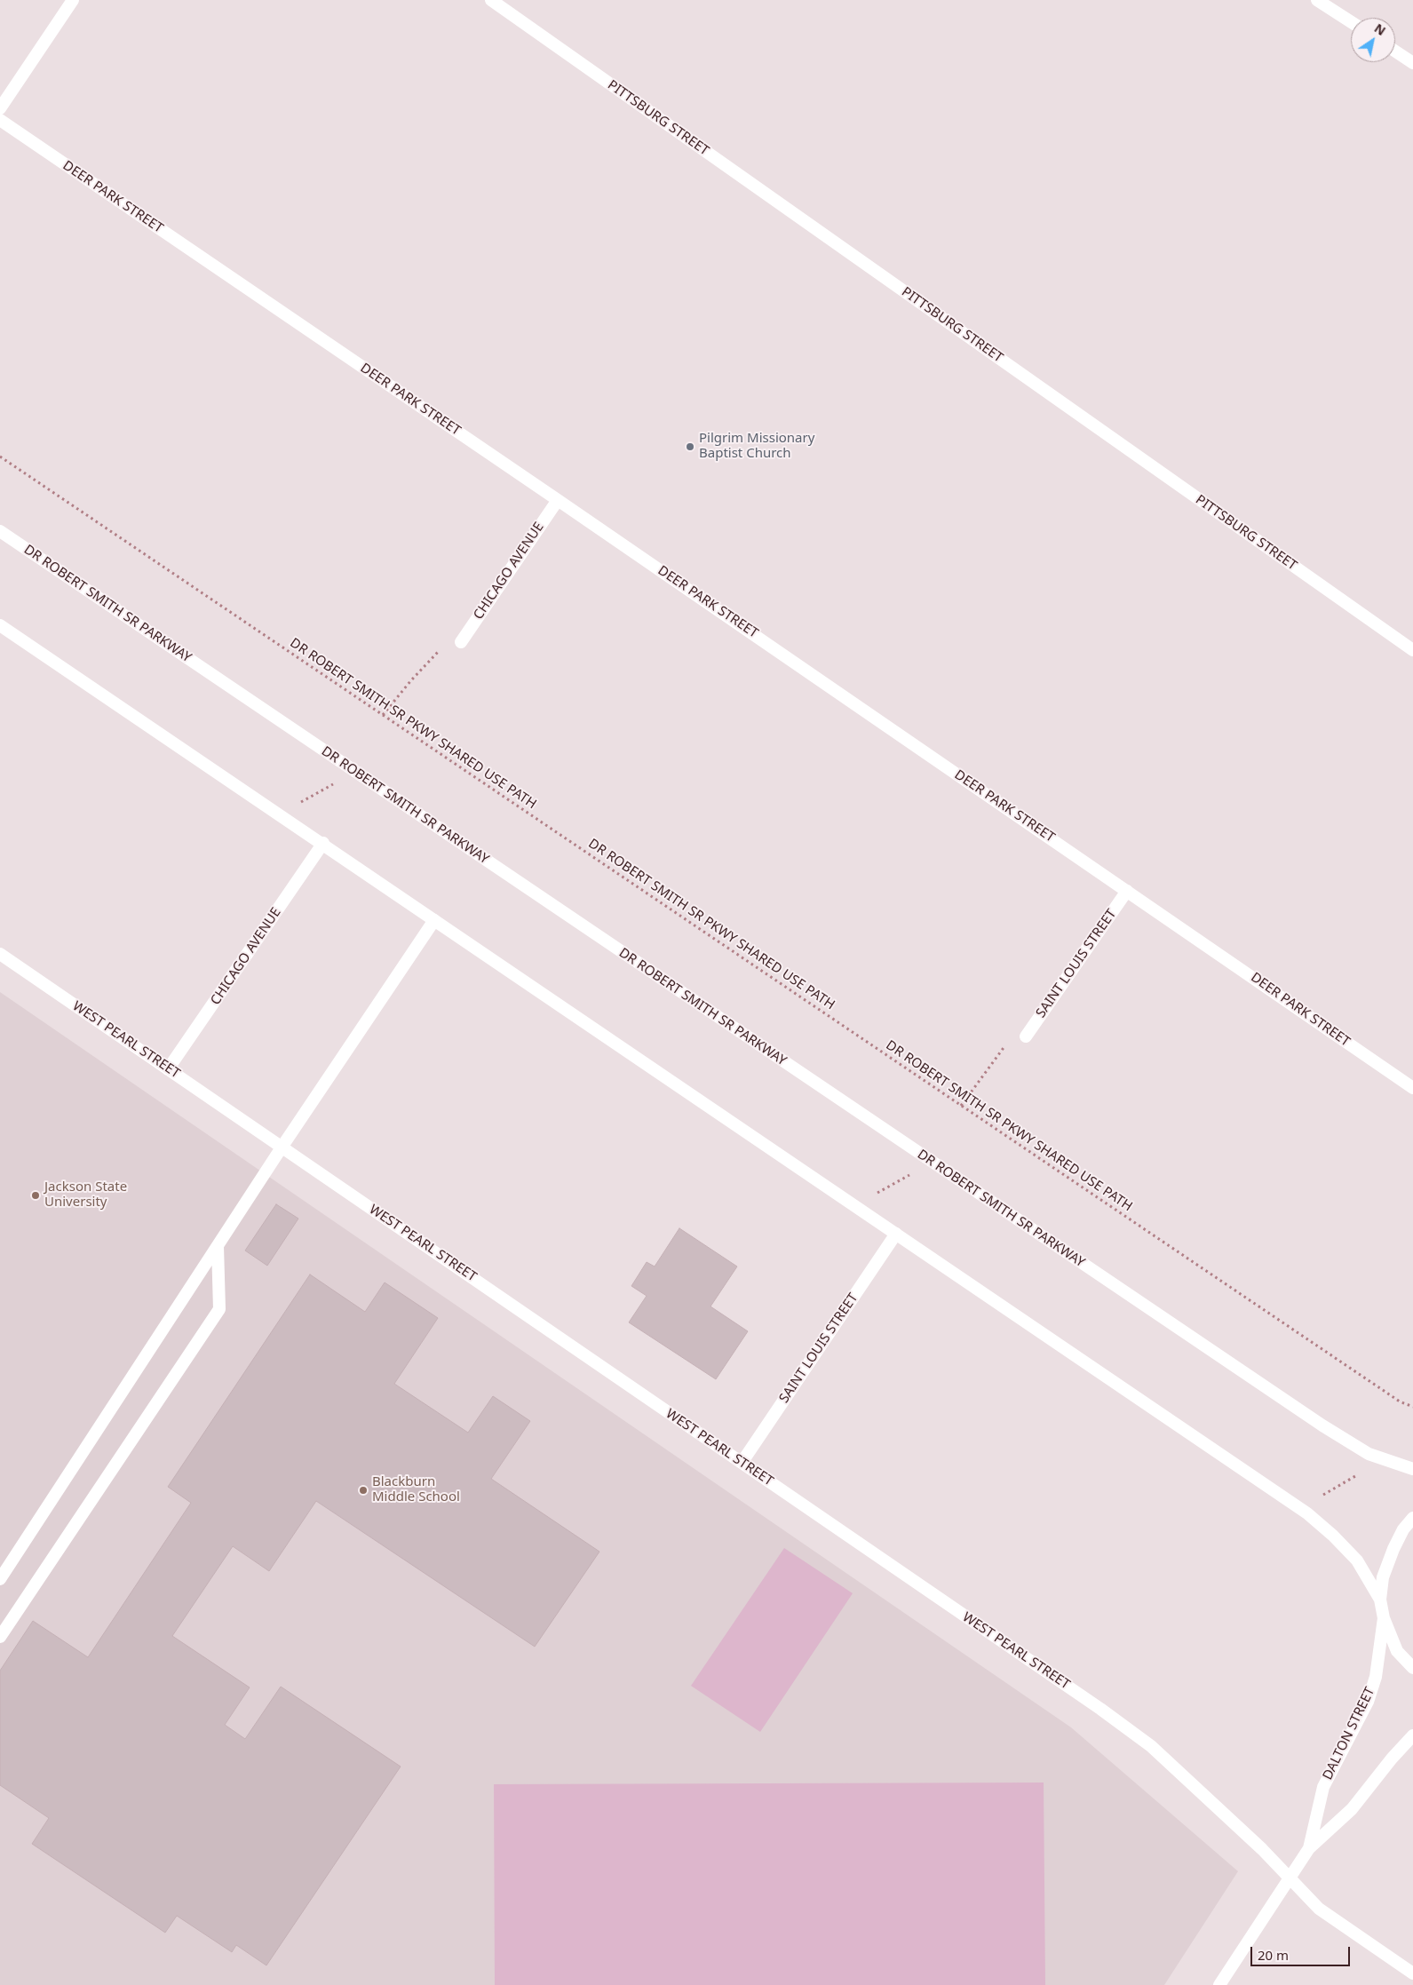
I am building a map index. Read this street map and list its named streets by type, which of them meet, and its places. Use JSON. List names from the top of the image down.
{
  "streets": {
    "street": [
      "PITTSBURG STREET",
      "DEER PARK STREET",
      "CHICAGO AVENUE",
      "DR ROBERT SMITH SR PARKWAY",
      "SAINT LOUIS STREET",
      "WEST PEARL STREET",
      "DALTON STREET"
    ],
    "path": ["DR ROBERT SMITH SR PKWY SHARED USE PATH"]
  },
  "crossings": [
    ["DEER PARK STREET", "CHICAGO AVENUE"],
    ["DEER PARK STREET", "SAINT LOUIS STREET"],
    ["CHICAGO AVENUE", "WEST PEARL STREET"],
    ["SAINT LOUIS STREET", "WEST PEARL STREET"],
    ["WEST PEARL STREET", "DALTON STREET"]
  ],
  "places": ["Pilgrim Missionary Baptist Church", "Jackson State University", "Blackburn Middle School"],
  "scale_bar": "20 m",
  "north": "top right"
}
